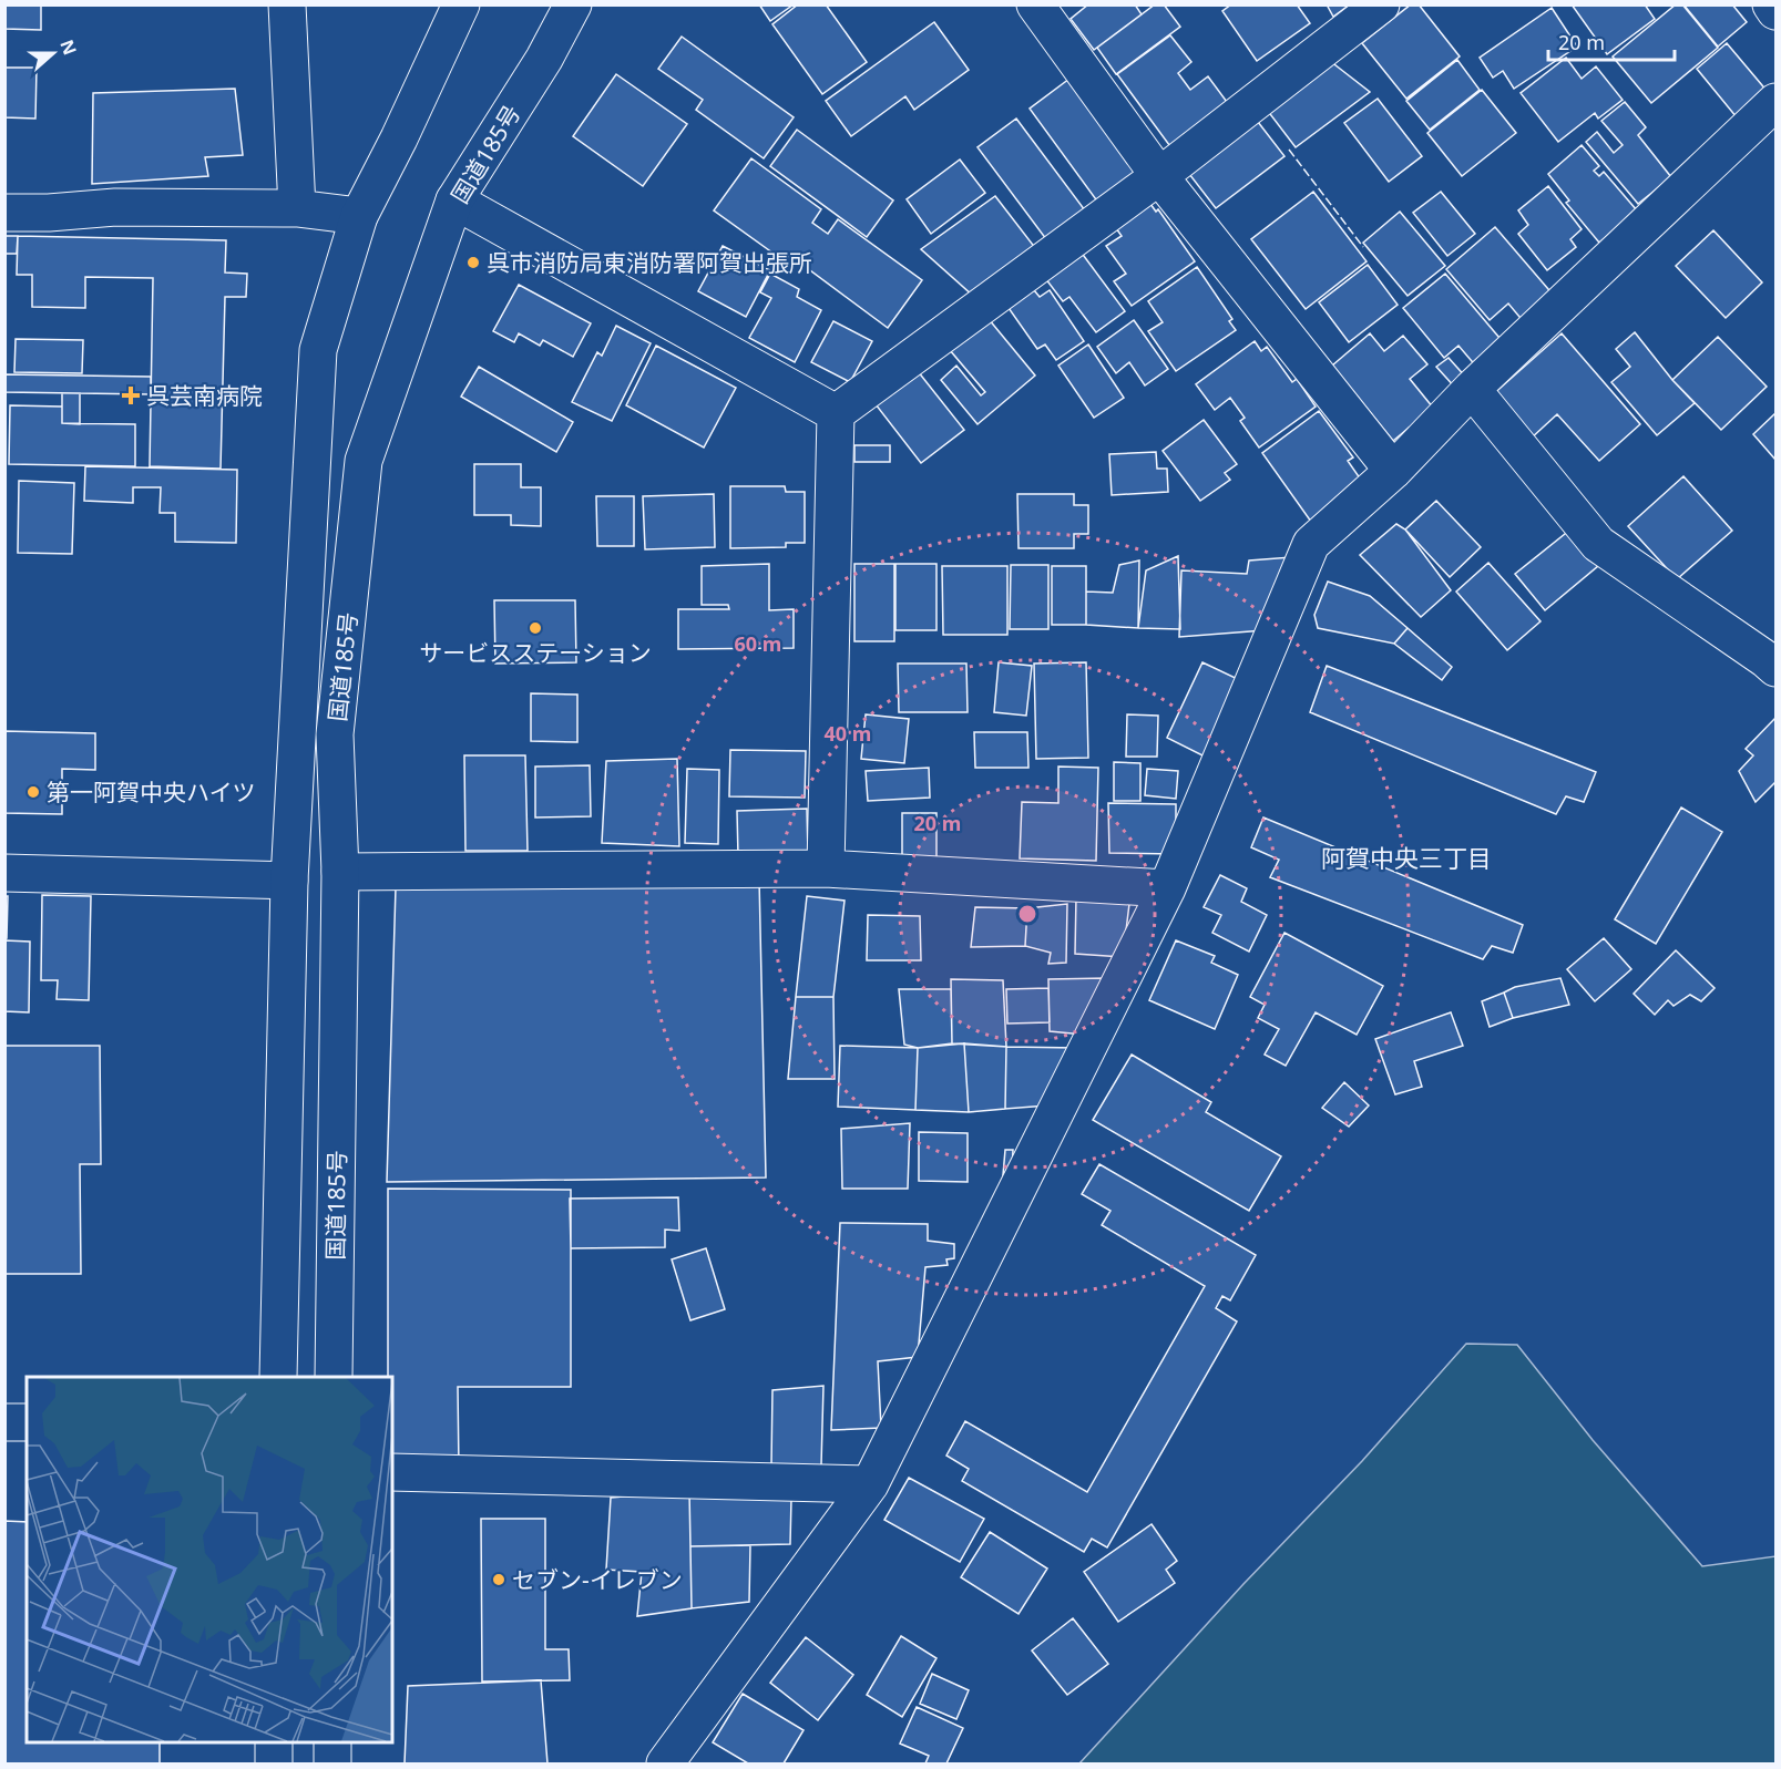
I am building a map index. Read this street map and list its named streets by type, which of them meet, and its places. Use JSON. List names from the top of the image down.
{
  "streets": {
    "main road": ["国道185号"]
  },
  "districts": ["阿賀中央三丁目"],
  "places": {
    "other": [
      "呉市消防局東消防署阿賀出張所",
      "サービスステーション",
      "第一阿賀中央ハイツ",
      "セブン-イレブン"
    ],
    "health": ["呉芸南病院"]
  },
  "scale_bar": "20 m",
  "north": "right",
  "rings": ["60 m", "40 m", "20 m"]
}
